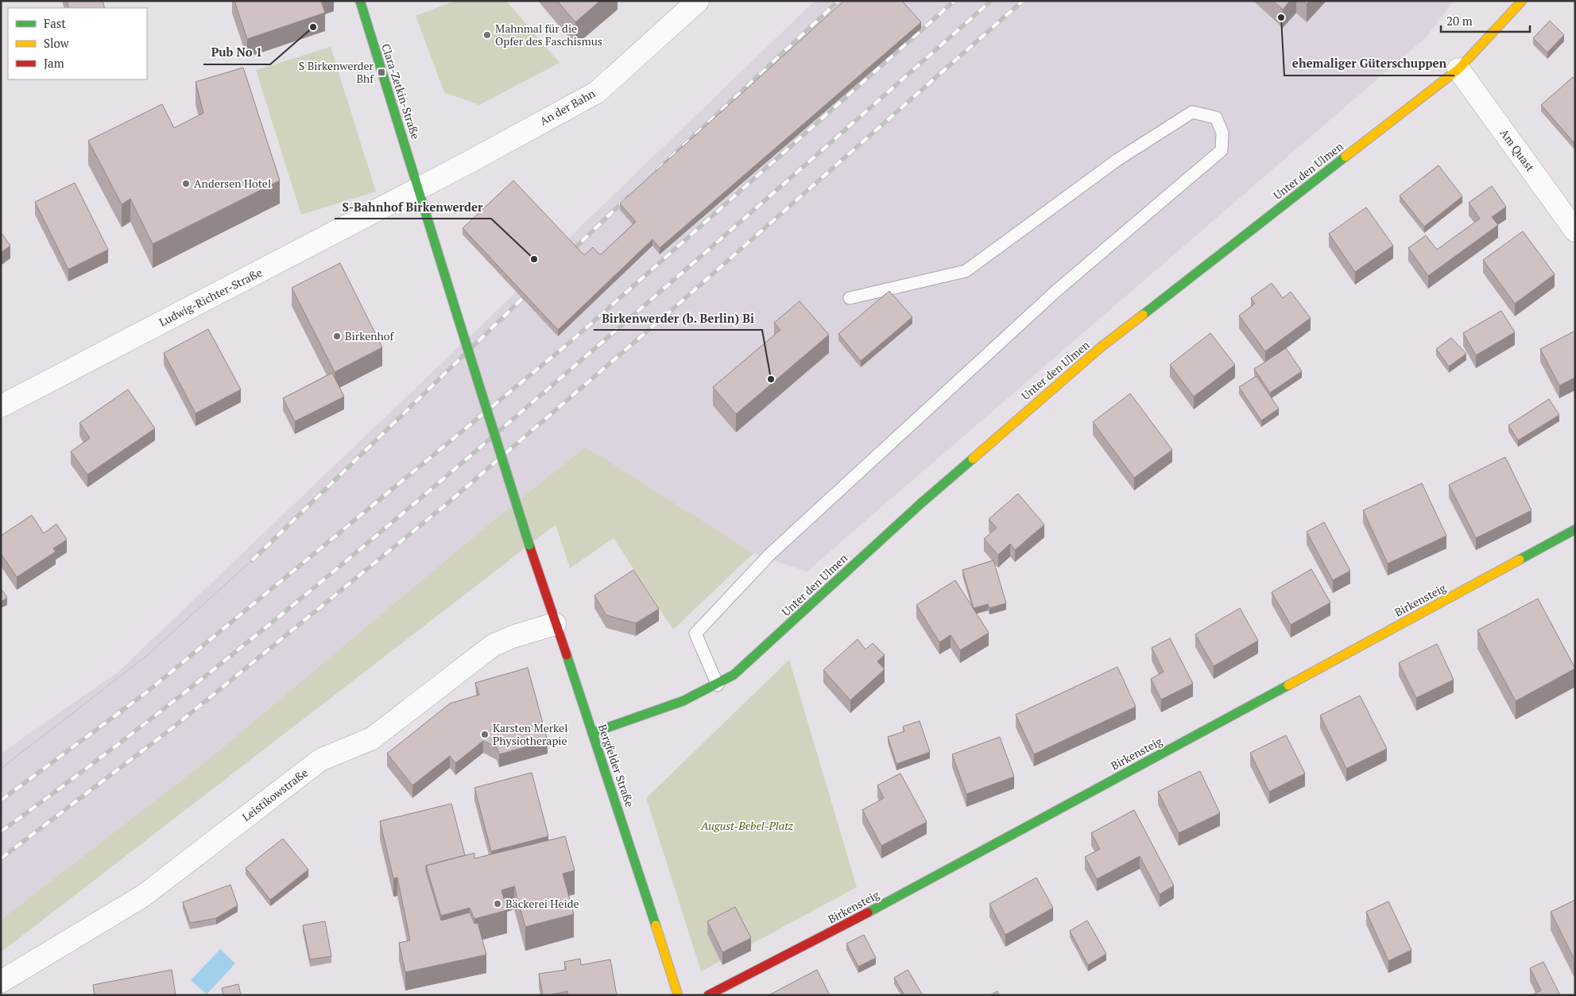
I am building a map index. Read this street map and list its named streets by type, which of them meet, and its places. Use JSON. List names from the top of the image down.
{
  "streets": {
    "street": [
      "Clara-Zetkin-Straße",
      "An der Bahn",
      "Am Quast",
      "Unter den Ulmen",
      "Ludwig-Richter-Straße",
      "Birkensteig",
      "Bergfelder Straße",
      "Leistikowstraße"
    ]
  },
  "crossings": [
    ["Clara-Zetkin-Straße", "An der Bahn"],
    ["Clara-Zetkin-Straße", "Ludwig-Richter-Straße"],
    ["Clara-Zetkin-Straße", "Bergfelder Straße"],
    ["An der Bahn", "Ludwig-Richter-Straße"],
    ["Am Quast", "Unter den Ulmen"],
    ["Unter den Ulmen", "Bergfelder Straße"],
    ["Bergfelder Straße", "Leistikowstraße"]
  ],
  "parks": ["August-Bebel-Platz"],
  "places": {
    "other": [
      "ehemaliger Güterschuppen",
      "Pub No 1",
      "Mahnmal für die Opfer des Faschismus",
      "Andersen Hotel",
      "S-Bahnhof Birkenwerder",
      "Birkenhof",
      "Birkenwerder (b. Berlin) Bi",
      "Karsten Merkel Physiotherapie",
      "Bäckerei Heide"
    ],
    "transit": ["S Birkenwerder Bhf"]
  },
  "legend": ["Fast", "Slow", "Jam"],
  "scale_bar": "20 m"
}
